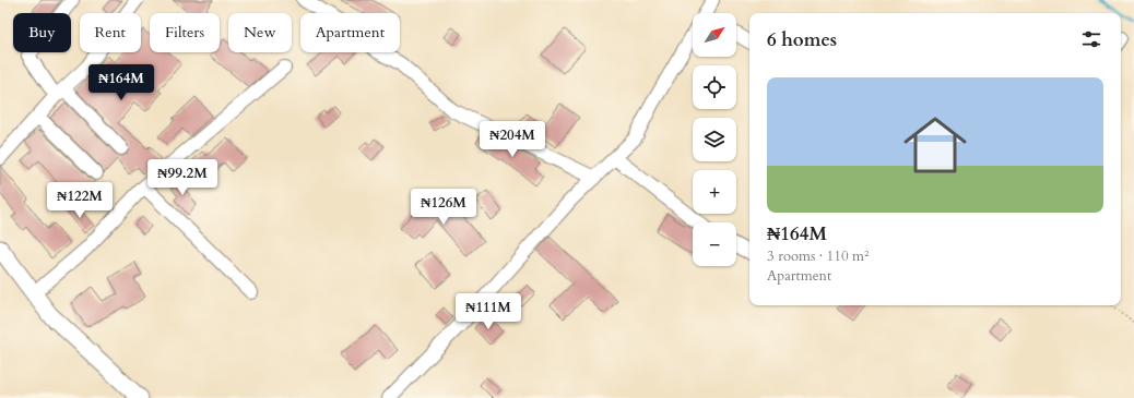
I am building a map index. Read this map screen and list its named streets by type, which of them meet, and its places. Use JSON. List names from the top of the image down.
{
  "north": "top right",
  "page": {
    "map_buttons": ["+", "−"],
    "chip": [
      "Buy",
      "Rent",
      "Filters",
      "New",
      "Apartment"
    ],
    "heading": "6 homes",
    "price": [
      "₦164M",
      "₦204M",
      "₦99.2M",
      "₦122M",
      "₦126M",
      "₦111M"
    ],
    "list": [
      {
        "name": "₦164M",
        "note": "3 rooms · 110 m² · Apartment"
      }
    ]
  }
}
